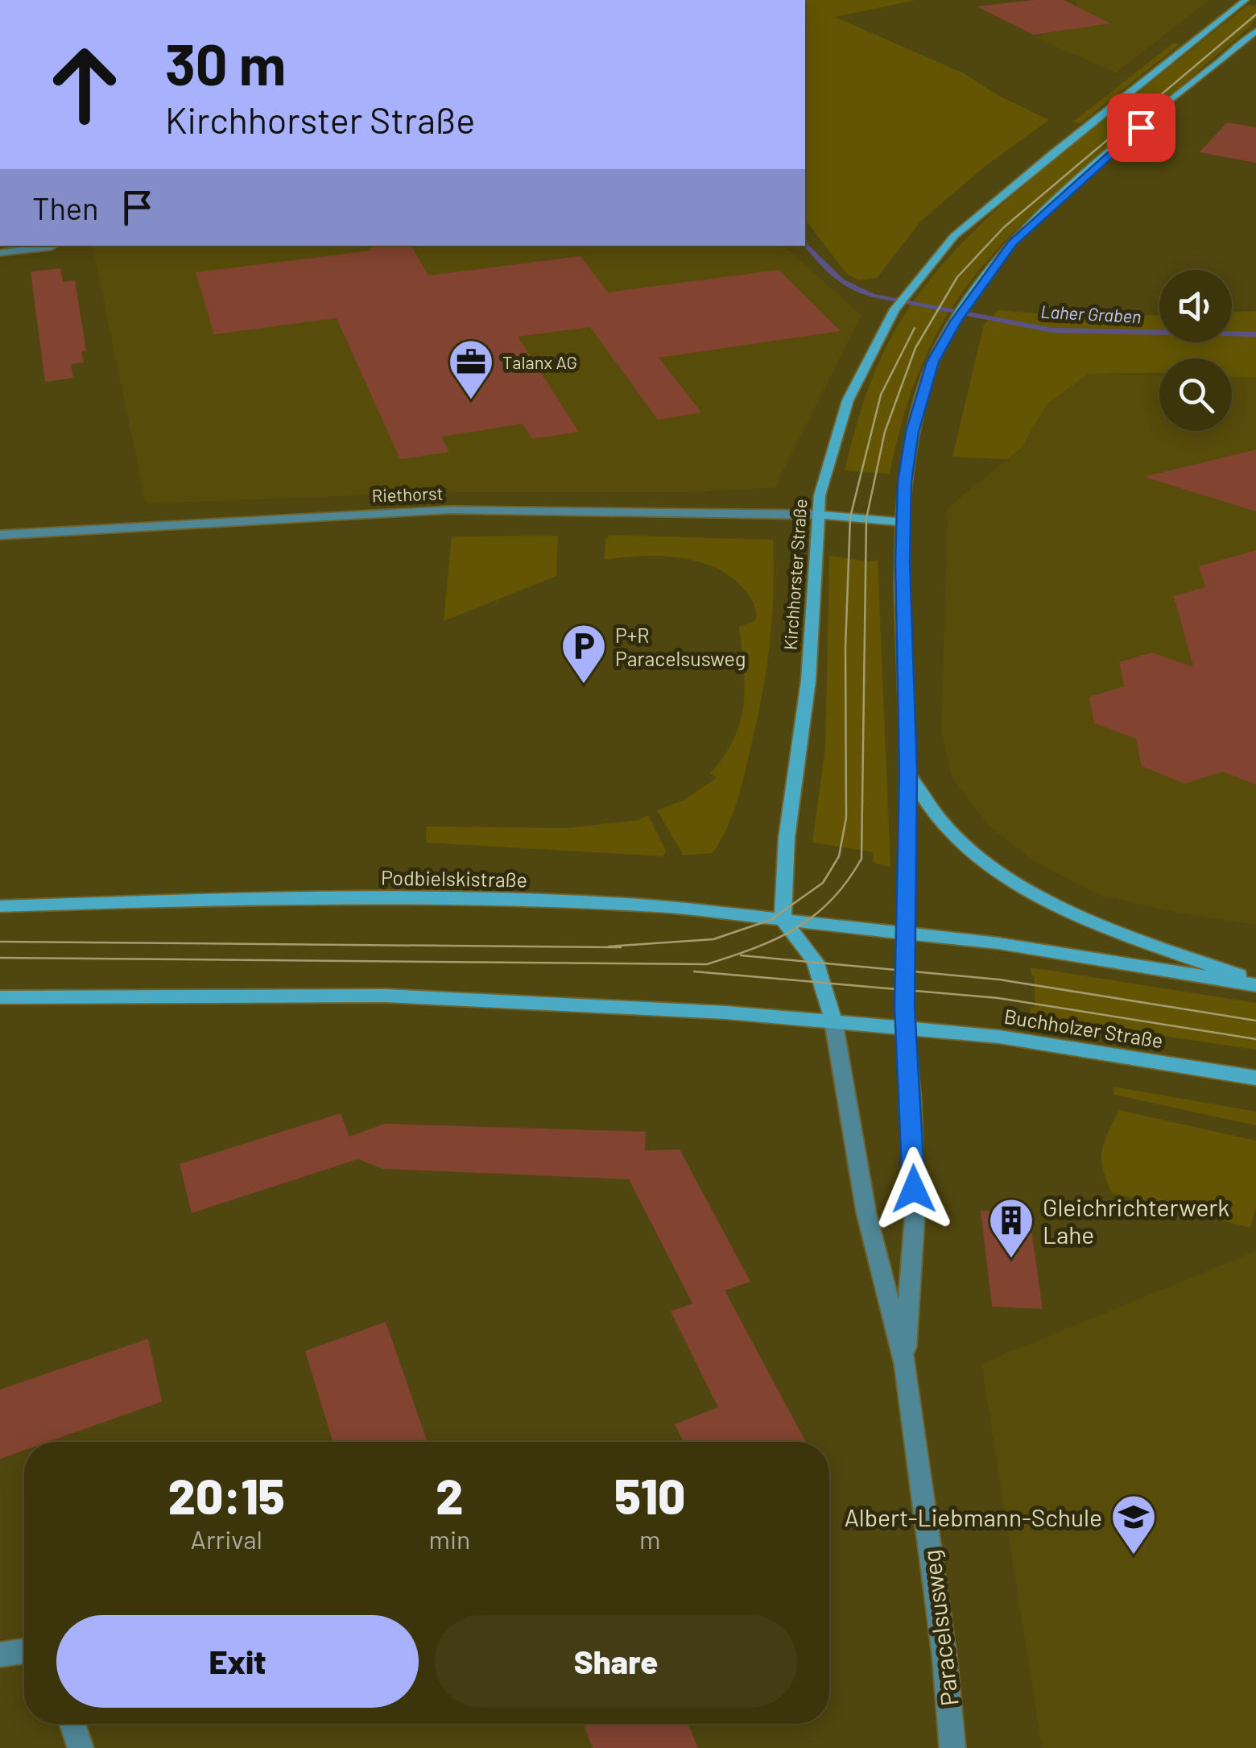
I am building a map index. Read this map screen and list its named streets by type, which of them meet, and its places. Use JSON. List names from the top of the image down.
{
  "streets": {
    "main road": ["Kirchhorster Straße", "Podbielskistraße", "Buchholzer Straße"],
    "street": ["Riethorst", "Paracelsusweg"]
  },
  "crossings": [
    ["Riethorst", "Kirchhorster Straße"],
    ["Kirchhorster Straße", "Podbielskistraße"],
    ["Buchholzer Straße", "Paracelsusweg"]
  ],
  "water": ["Laher Graben"],
  "places": {
    "office": ["Talanx AG"],
    "parking": ["P+R Paracelsusweg"],
    "building": ["Gleichrichterwerk Lahe"],
    "school or university": ["Albert-Liebmann-Schule"]
  },
  "page": {
    "turn": ["30 m", "Kirchhorster Straße"],
    "then": "Then",
    "eta": [
      "20:15",
      "Arrival",
      "2",
      "min",
      "510",
      "m"
    ],
    "buttons": ["Exit", "Share"]
  }
}
